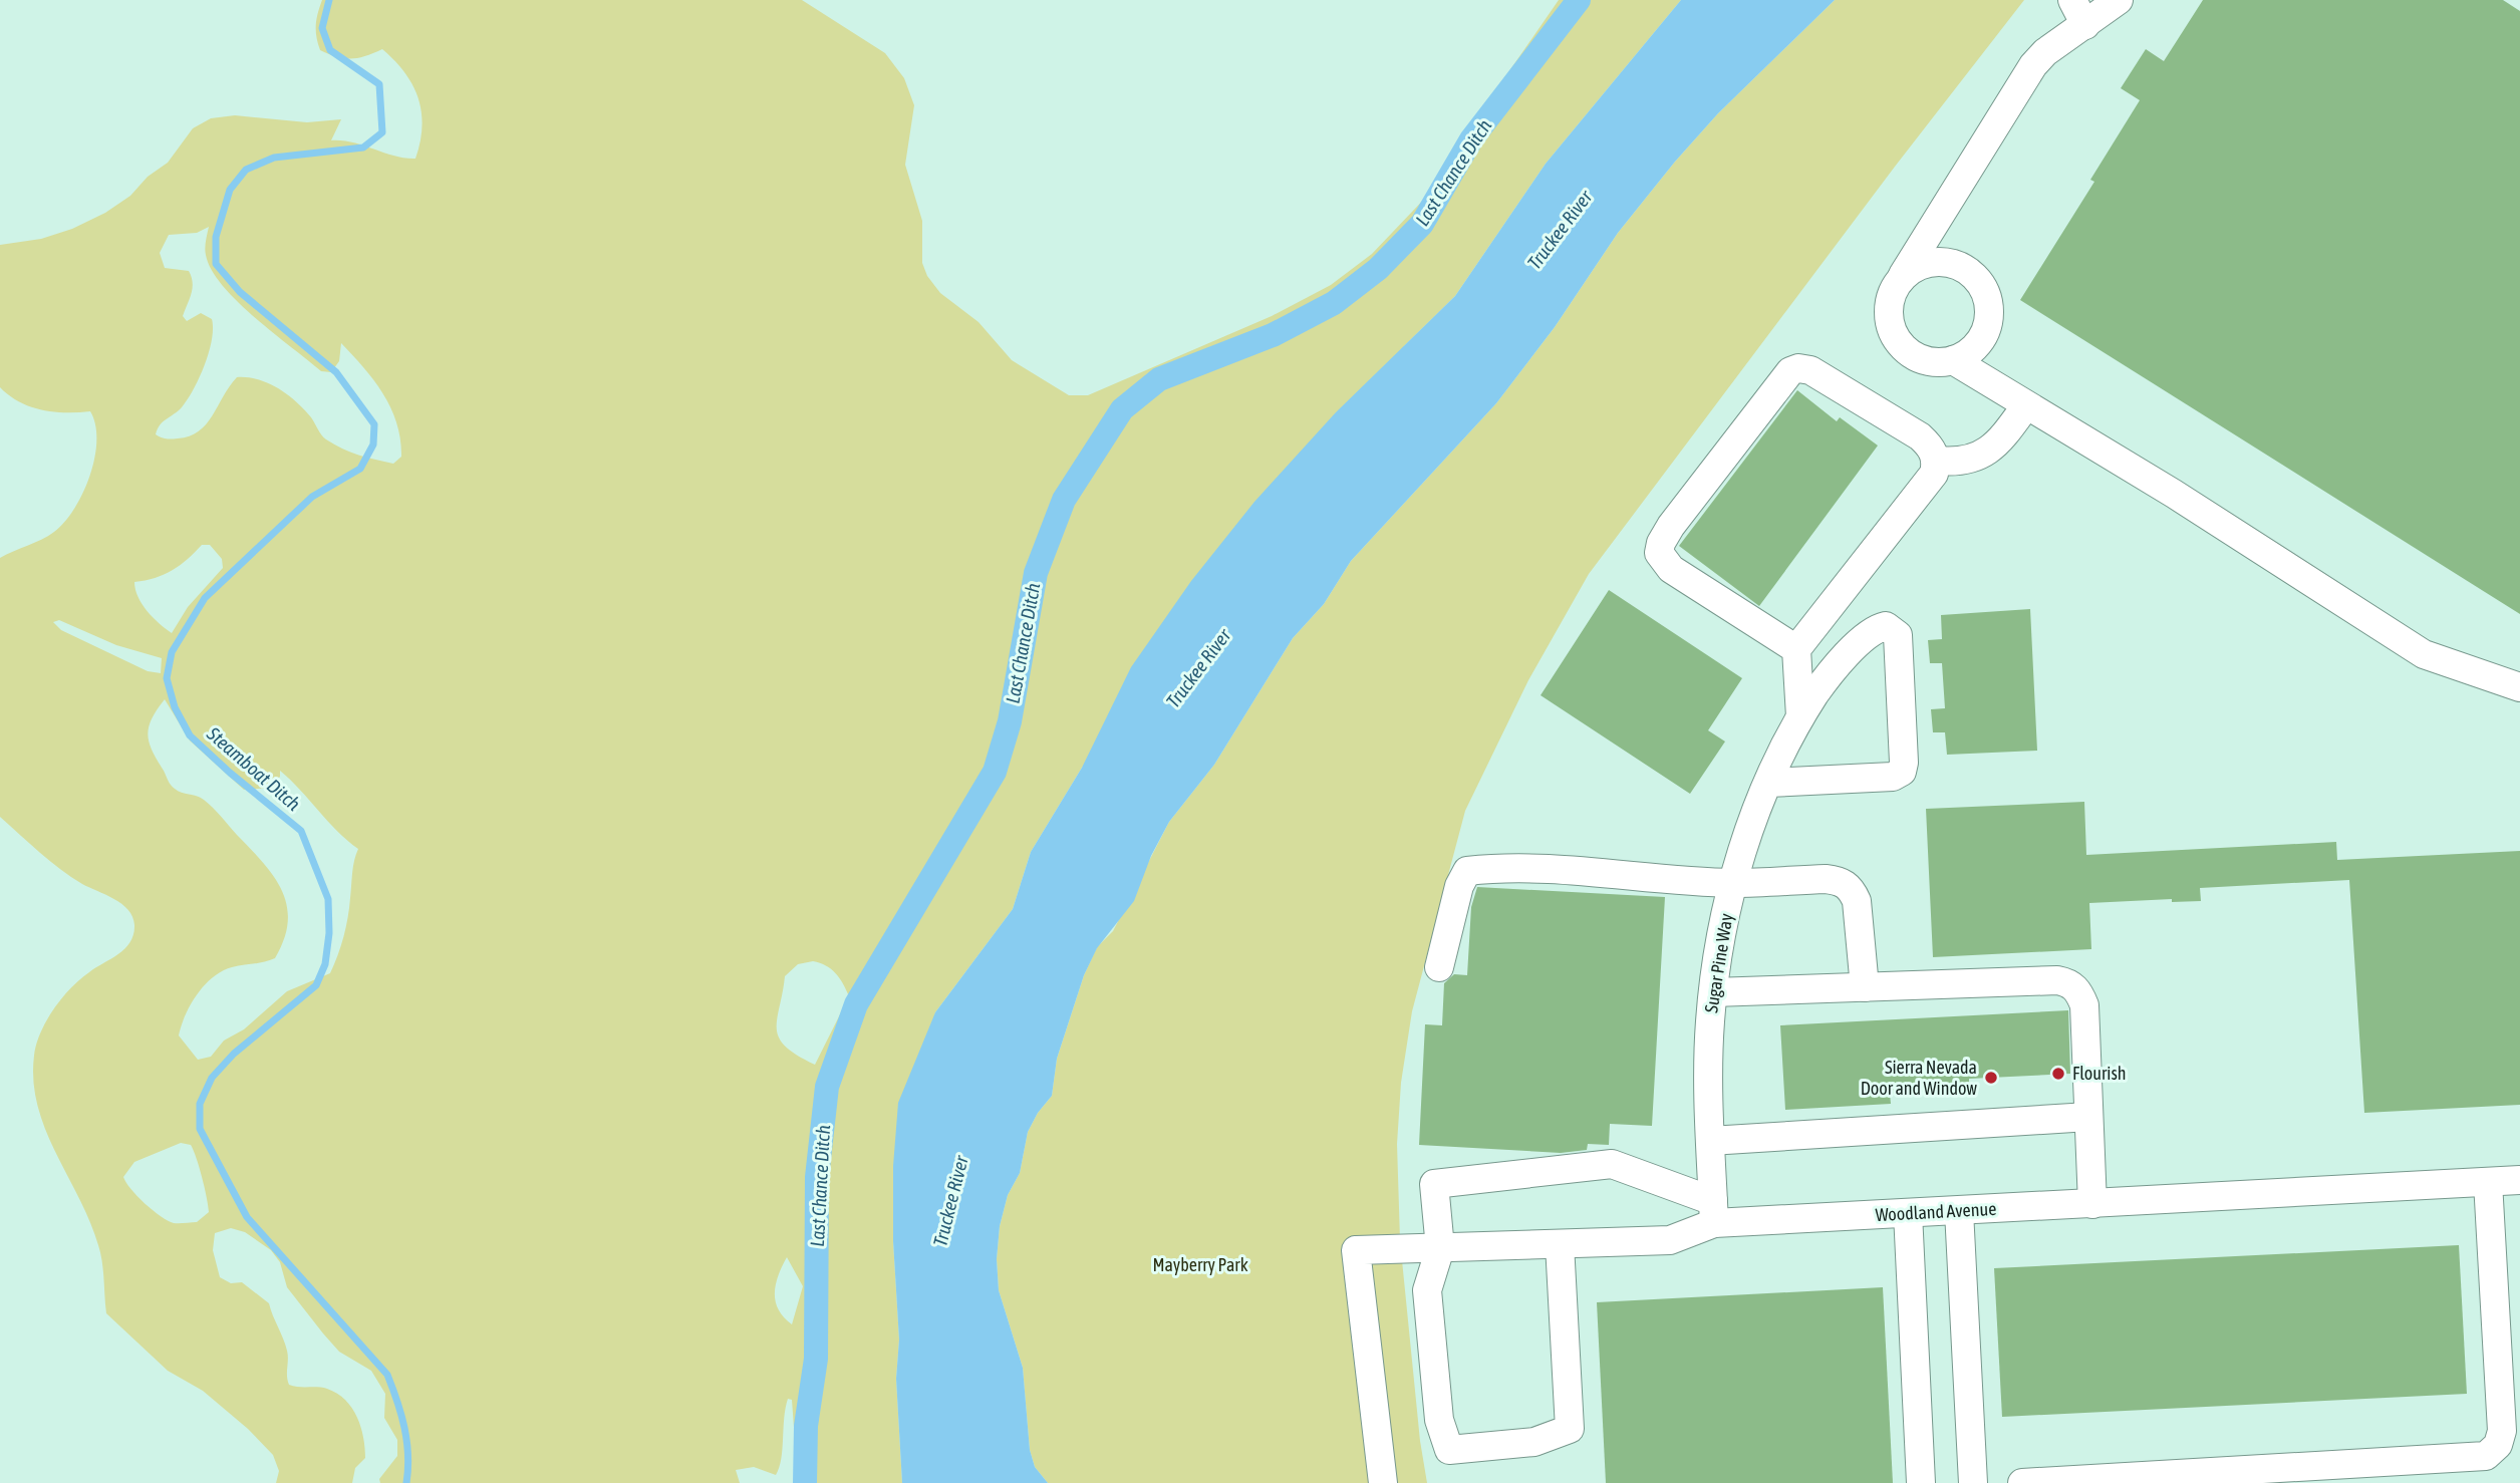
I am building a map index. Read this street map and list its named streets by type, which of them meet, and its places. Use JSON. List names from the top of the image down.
{
  "streets": {
    "street": ["Sugar Pine Way", "Woodland Avenue"]
  },
  "crossings": [
    ["Sugar Pine Way", "Woodland Avenue"]
  ],
  "water": ["Last Chance Ditch", "Truckee River", "Steamboat Ditch"],
  "parks": ["Mayberry Park"],
  "places": ["Flourish", "Sierra Nevada Door and Window"]
}
